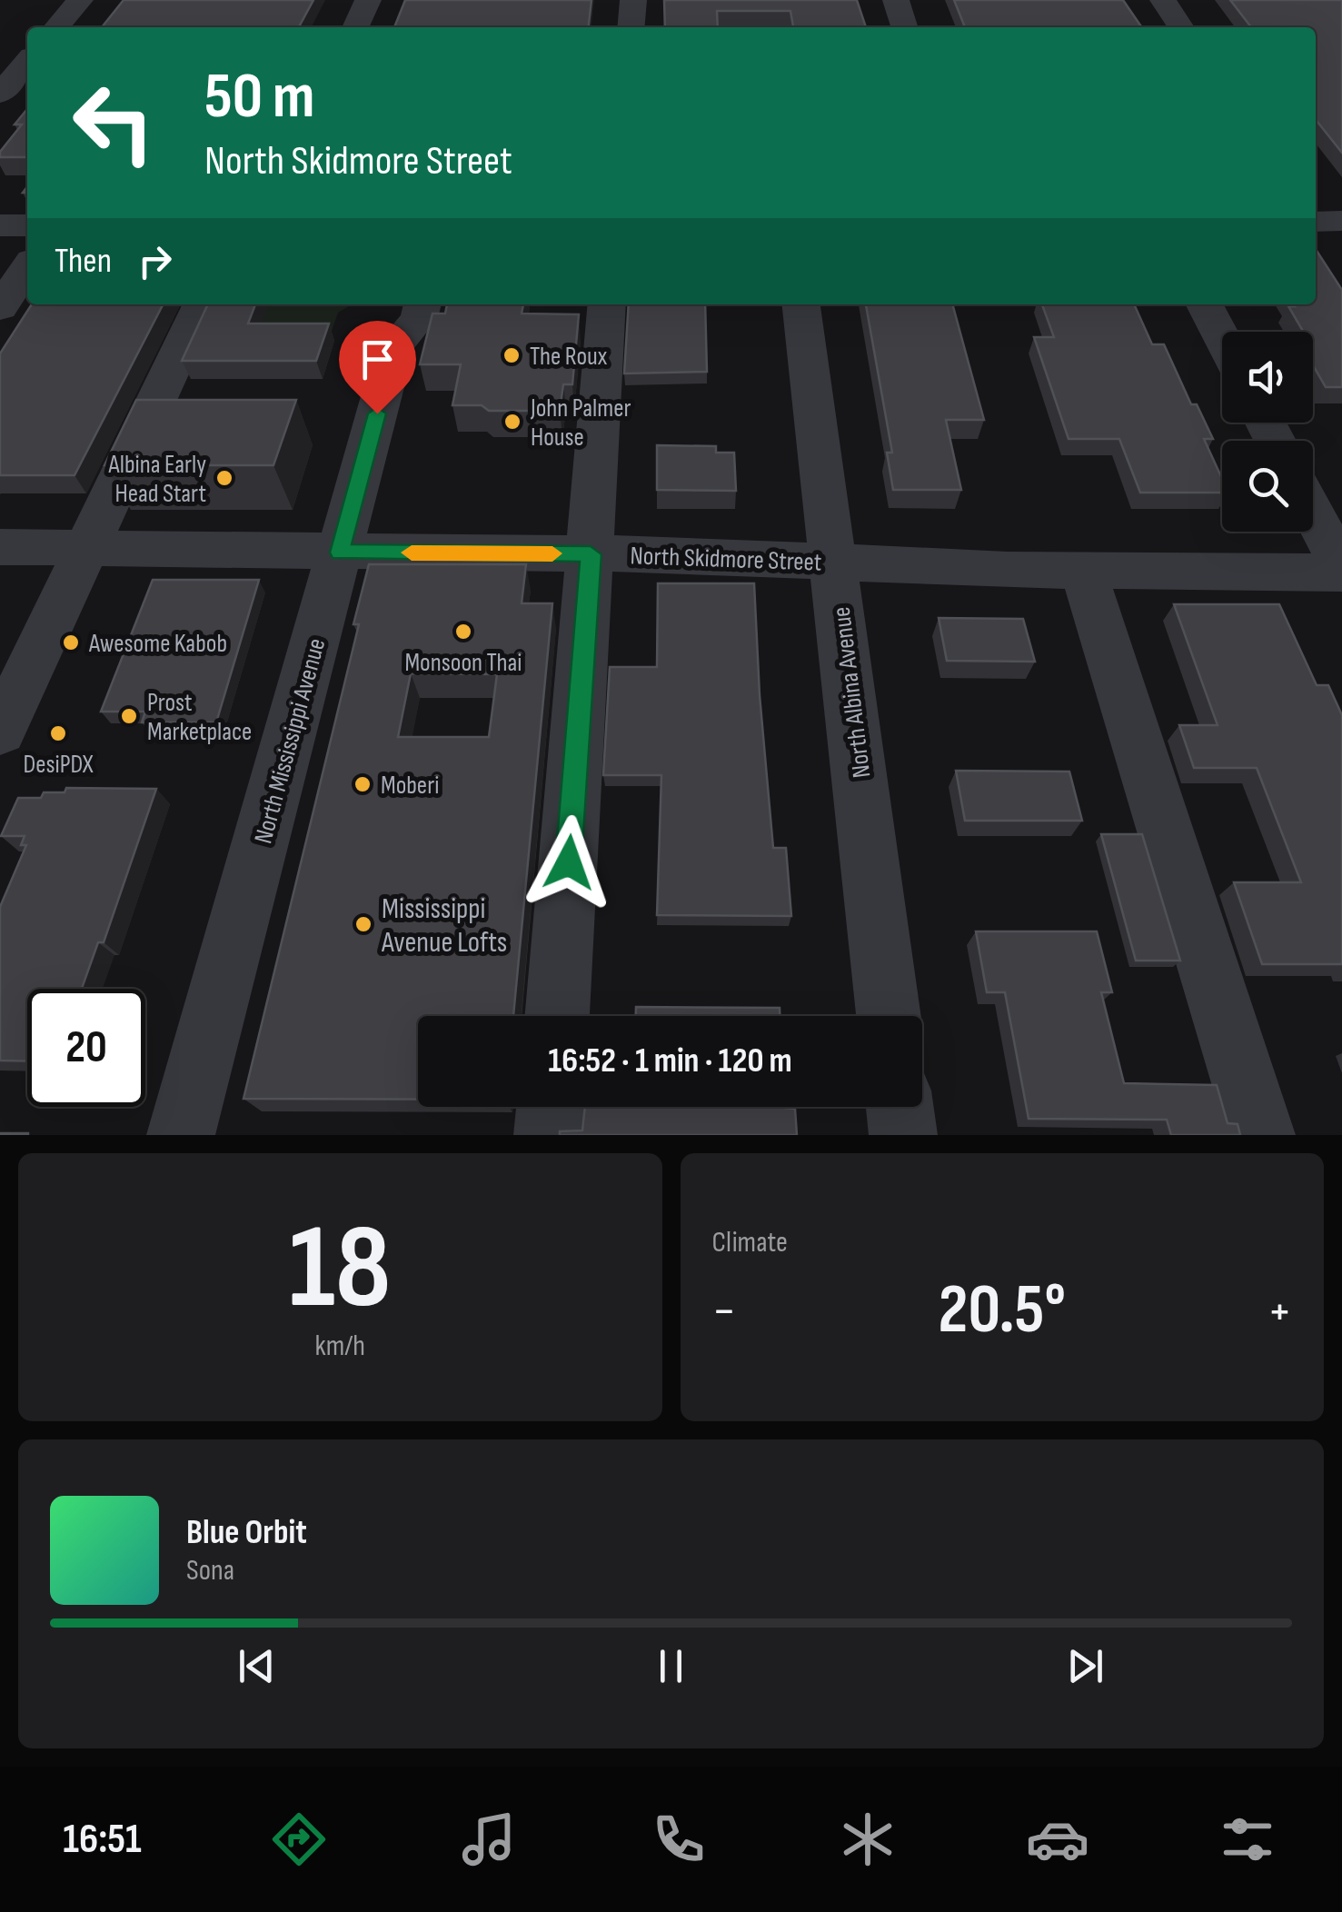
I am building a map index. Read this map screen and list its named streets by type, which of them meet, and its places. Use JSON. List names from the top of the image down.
{
  "streets": {
    "street": ["North Skidmore Street", "North Albina Avenue", "North Mississippi Avenue"]
  },
  "crossings": [
    ["North Skidmore Street", "North Albina Avenue"],
    ["North Skidmore Street", "North Mississippi Avenue"]
  ],
  "places": [
    "The Roux",
    "John Palmer House",
    "Albina Early Head Start",
    "Monsoon Thai",
    "Awesome Kabob",
    "Prost Marketplace",
    "DesiPDX",
    "Moberi",
    "Mississippi Avenue Lofts"
  ],
  "page": {
    "turn": ["50 m", "North Skidmore Street"],
    "then": "Then",
    "limit": "20",
    "trip": "16:52 · 1 min · 120 m",
    "tile": [
      ["18", "km/h"],
      "Climate"
    ],
    "heat": ["−", "20.5°", "+"],
    "song": ["Blue Orbit", "Sona"],
    "tabs": "16:51"
  }
}
